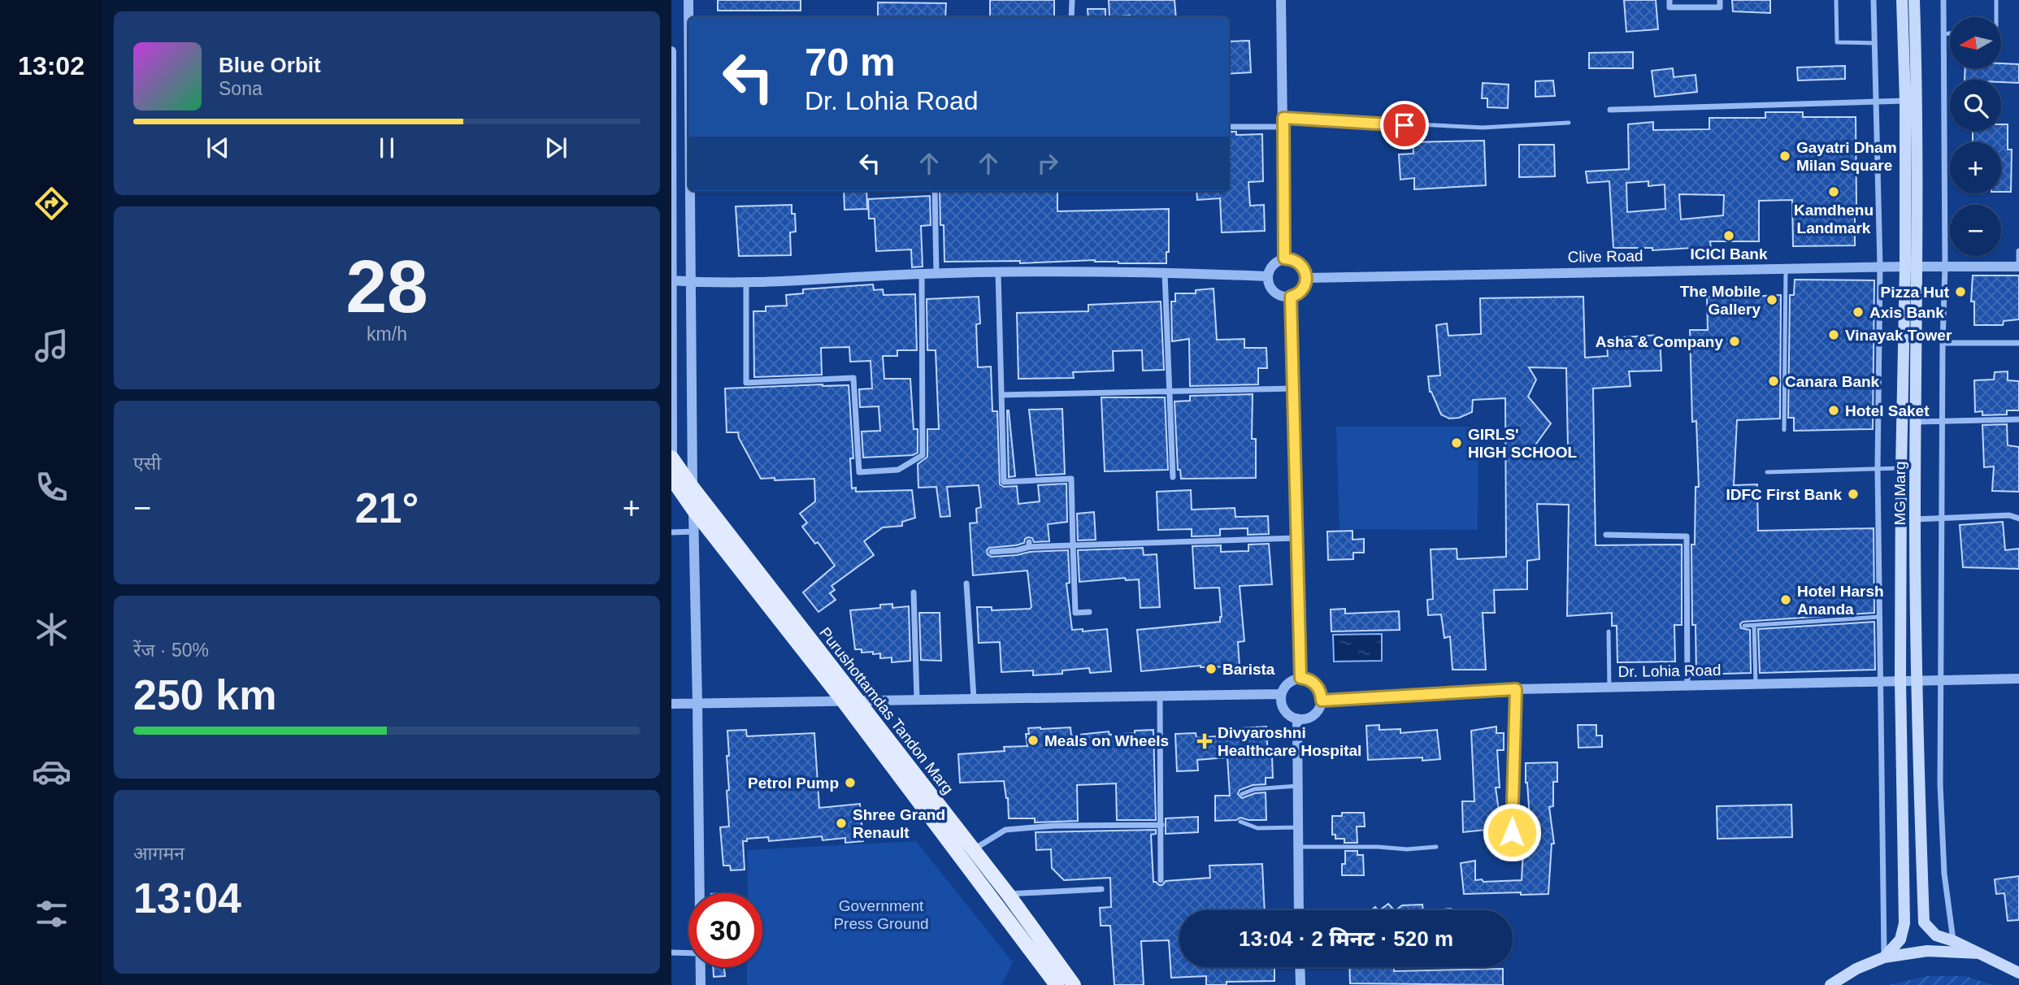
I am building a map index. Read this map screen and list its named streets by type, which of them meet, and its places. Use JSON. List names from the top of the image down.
{
  "streets": {
    "main road": ["MG Marg", "Purushottamdas Tandon Marg"],
    "street": ["Clive Road", "Dr. Lohia Road"]
  },
  "crossings": [
    ["Clive Road", "MG Marg"],
    ["MG Marg", "Dr. Lohia Road"]
  ],
  "parks": ["Government Press Ground"],
  "places": {
    "other": [
      "Gayatri Dham Milan Square",
      "Kamdhenu Landmark",
      "ICICI Bank",
      "Pizza Hut",
      "The Mobile Gallery",
      "Axis Bank",
      "Vinayak Tower",
      "Asha & Company",
      "Canara Bank",
      "Hotel Saket",
      "GIRLS' HIGH SCHOOL",
      "IDFC First Bank",
      "Hotel Harsh Ananda",
      "Barista",
      "Meals on Wheels",
      "Petrol Pump",
      "Shree Grand Renault"
    ],
    "health": ["Divyaroshni Healthcare Hospital"]
  },
  "north": "left",
  "page": {
    "tabs": "13:02",
    "map_buttons": ["+", "−"],
    "turn": ["70 m", "Dr. Lohia Road"],
    "song": ["Blue Orbit", "Sona"],
    "tile": [
      ["28", "km/h"],
      "एसी",
      ["रेंज · 50%", "250 km"],
      ["आगमन", "13:04"]
    ],
    "heat": ["−", "21°", "+"],
    "limit": "30",
    "trip": "13:04 · 2 मिनट · 520 m"
  }
}
